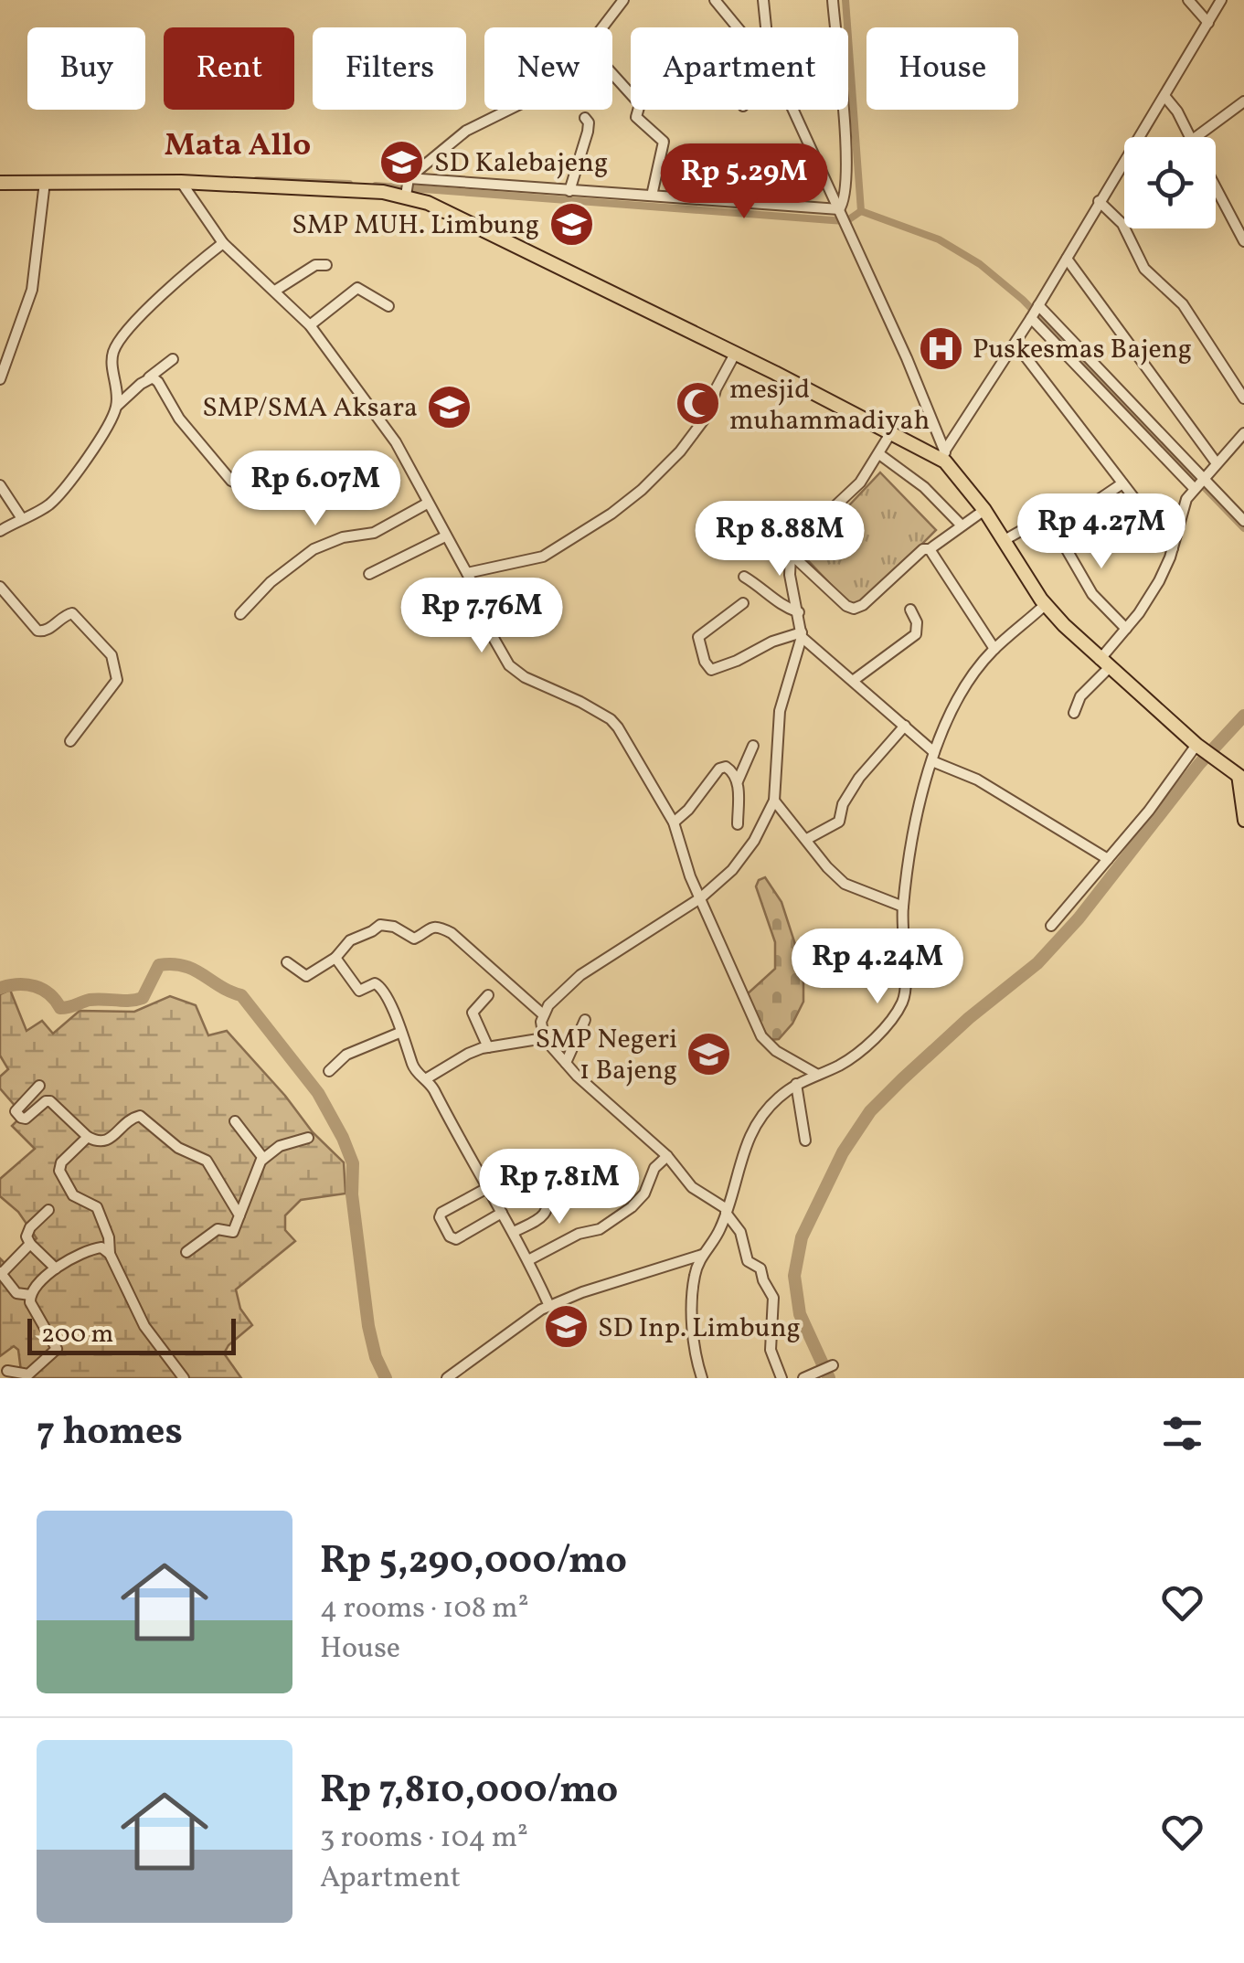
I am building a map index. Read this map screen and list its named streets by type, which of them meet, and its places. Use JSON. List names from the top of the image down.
{
  "districts": ["Mata Allo"],
  "places": {
    "school or university": [
      "SD Kalebajeng",
      "SMP MUH. Limbung",
      "SMP/SMA Aksara",
      "SMP Negeri 1 Bajeng",
      "SD Inp. Limbung"
    ],
    "hospital": ["Puskesmas Bajeng"],
    "mosque": ["mesjid muhammadiyah"]
  },
  "scale_bar": "200 m",
  "page": {
    "chip": [
      "Buy",
      "Rent",
      "Filters",
      "New",
      "Apartment",
      "House"
    ],
    "price": [
      "Rp 5.29M",
      "Rp 6.07M",
      "Rp 4.27M",
      "Rp 8.88M",
      "Rp 7.76M",
      "Rp 4.24M",
      "Rp 7.81M"
    ],
    "scale": "200 m",
    "heading": "7 homes",
    "list": [
      {
        "name": "Rp 5,290,000/mo",
        "note": "4 rooms · 108 m² · House"
      },
      {
        "name": "Rp 7,810,000/mo",
        "note": "3 rooms · 104 m² · Apartment"
      }
    ]
  }
}
